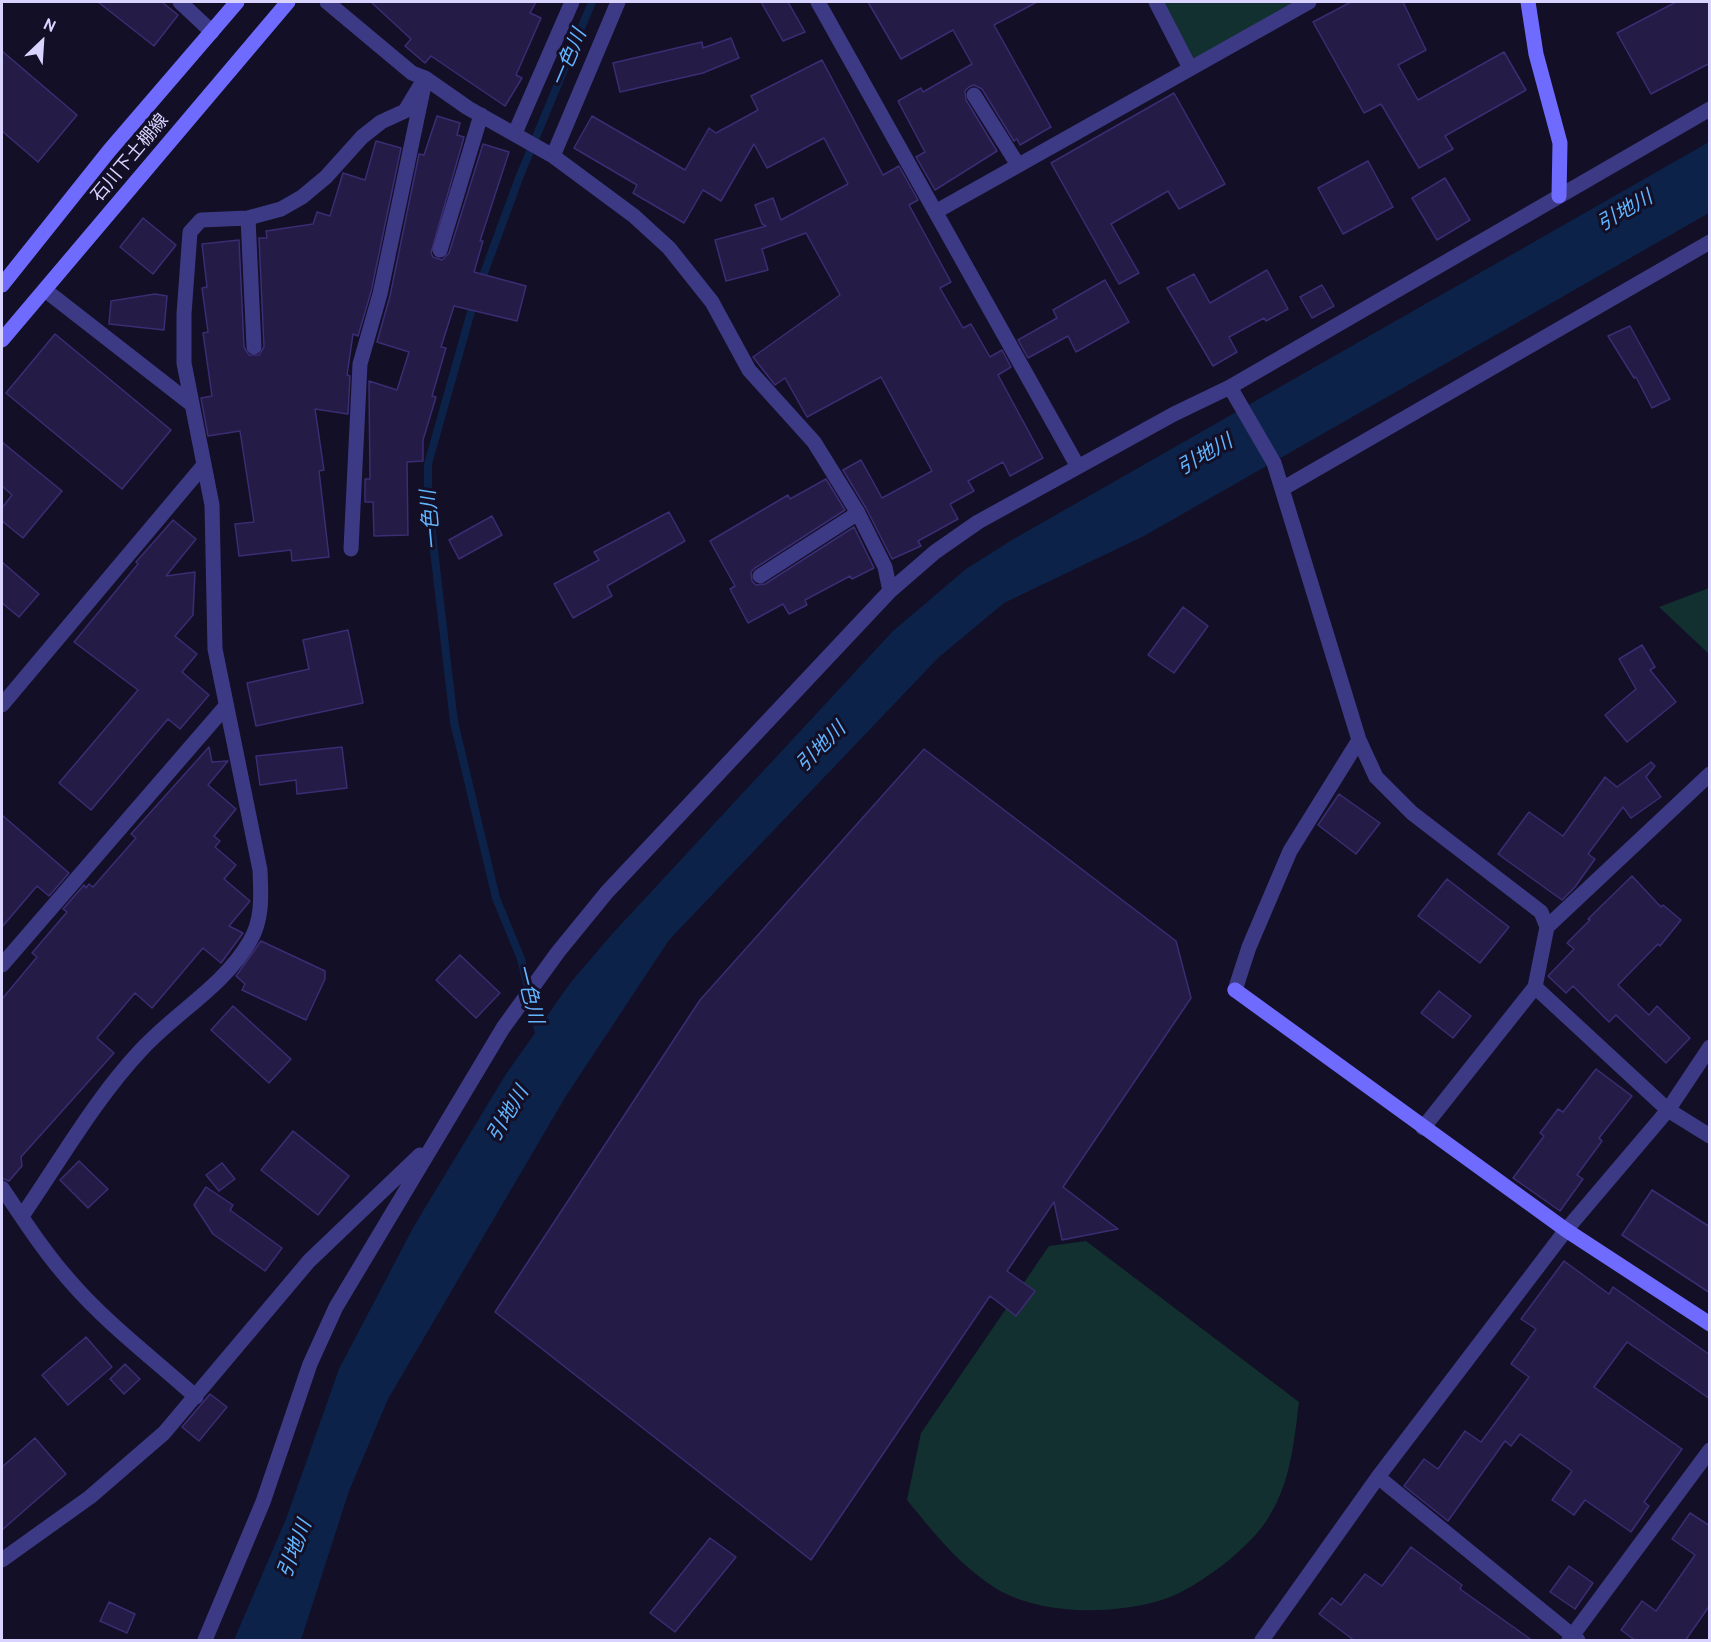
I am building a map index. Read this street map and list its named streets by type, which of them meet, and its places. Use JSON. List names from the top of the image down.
{
  "streets": {
    "street": ["石川下土棚線"]
  },
  "water": ["一色川", "引地川"],
  "north": "top right"
}
